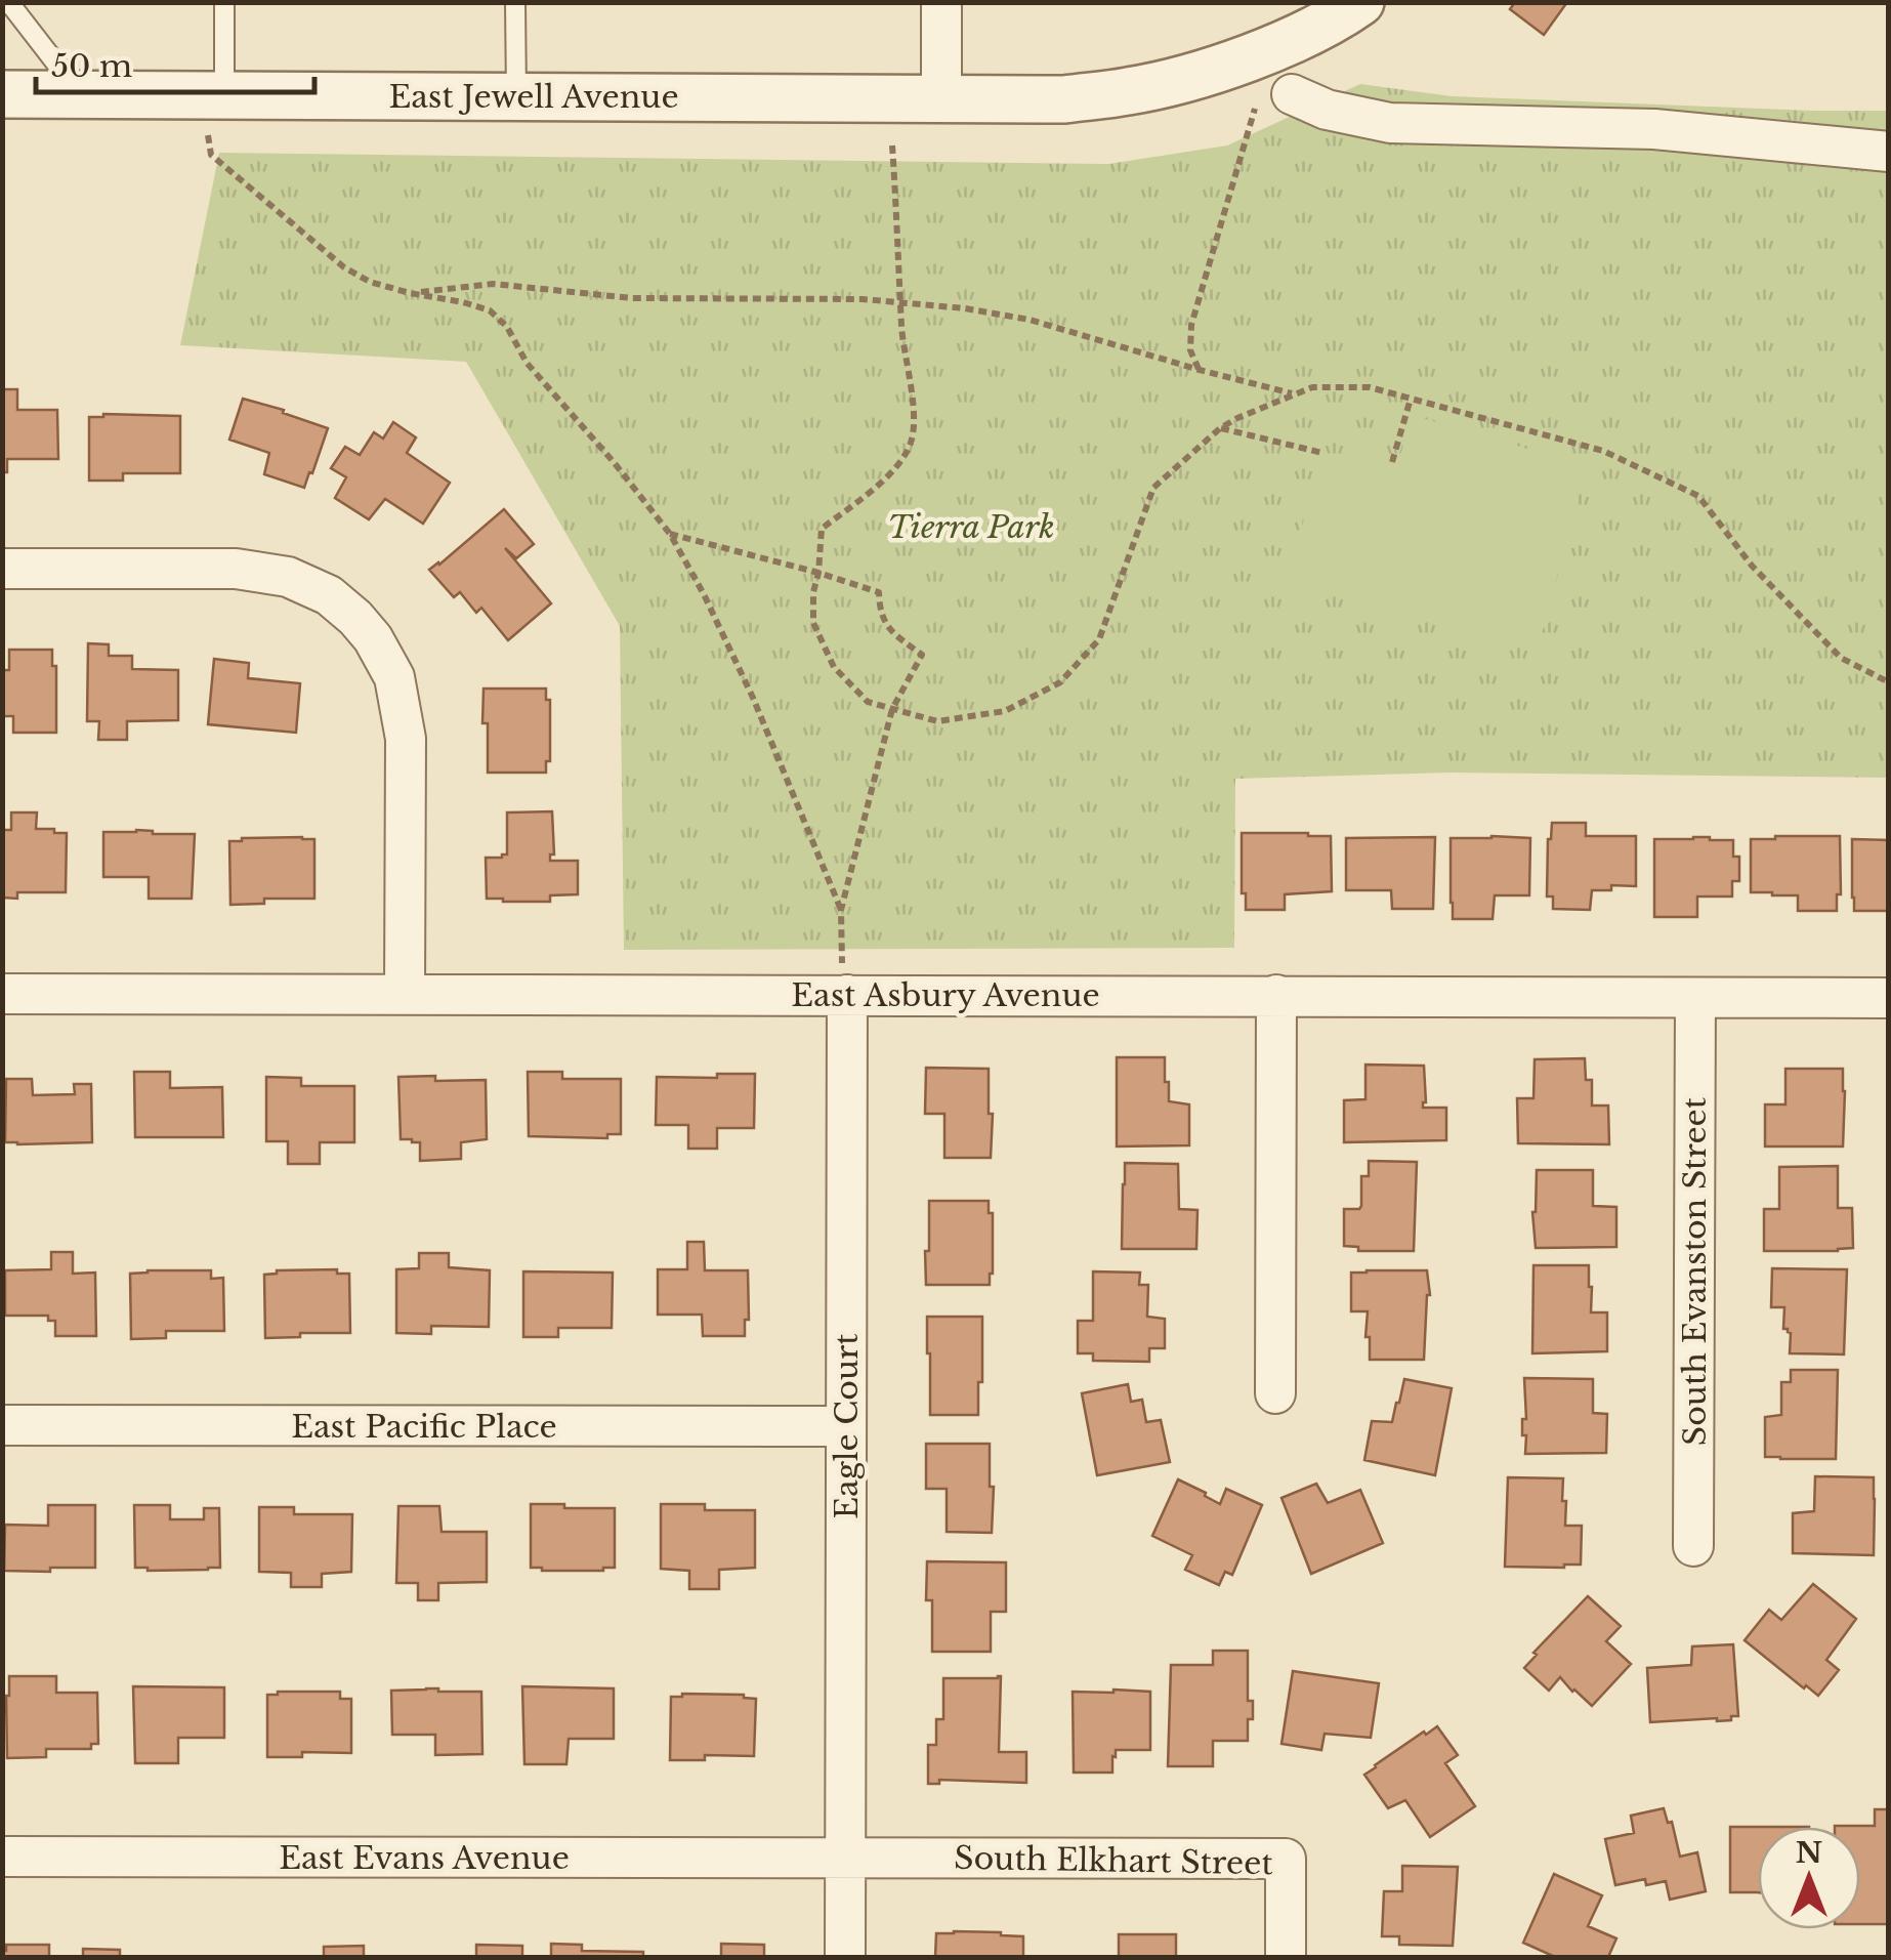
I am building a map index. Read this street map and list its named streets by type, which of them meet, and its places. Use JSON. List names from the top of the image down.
{
  "streets": {
    "street": [
      "East Jewell Avenue",
      "East Asbury Avenue",
      "South Evanston Street",
      "East Pacific Place",
      "Eagle Court",
      "East Evans Avenue",
      "South Elkhart Street"
    ]
  },
  "crossings": [
    ["East Asbury Avenue", "South Evanston Street"],
    ["East Asbury Avenue", "Eagle Court"],
    ["East Pacific Place", "Eagle Court"],
    ["Eagle Court", "East Evans Avenue"],
    ["Eagle Court", "South Elkhart Street"],
    ["East Evans Avenue", "South Elkhart Street"]
  ],
  "parks": ["Tierra Park"],
  "scale_bar": "50 m",
  "north": "top"
}
